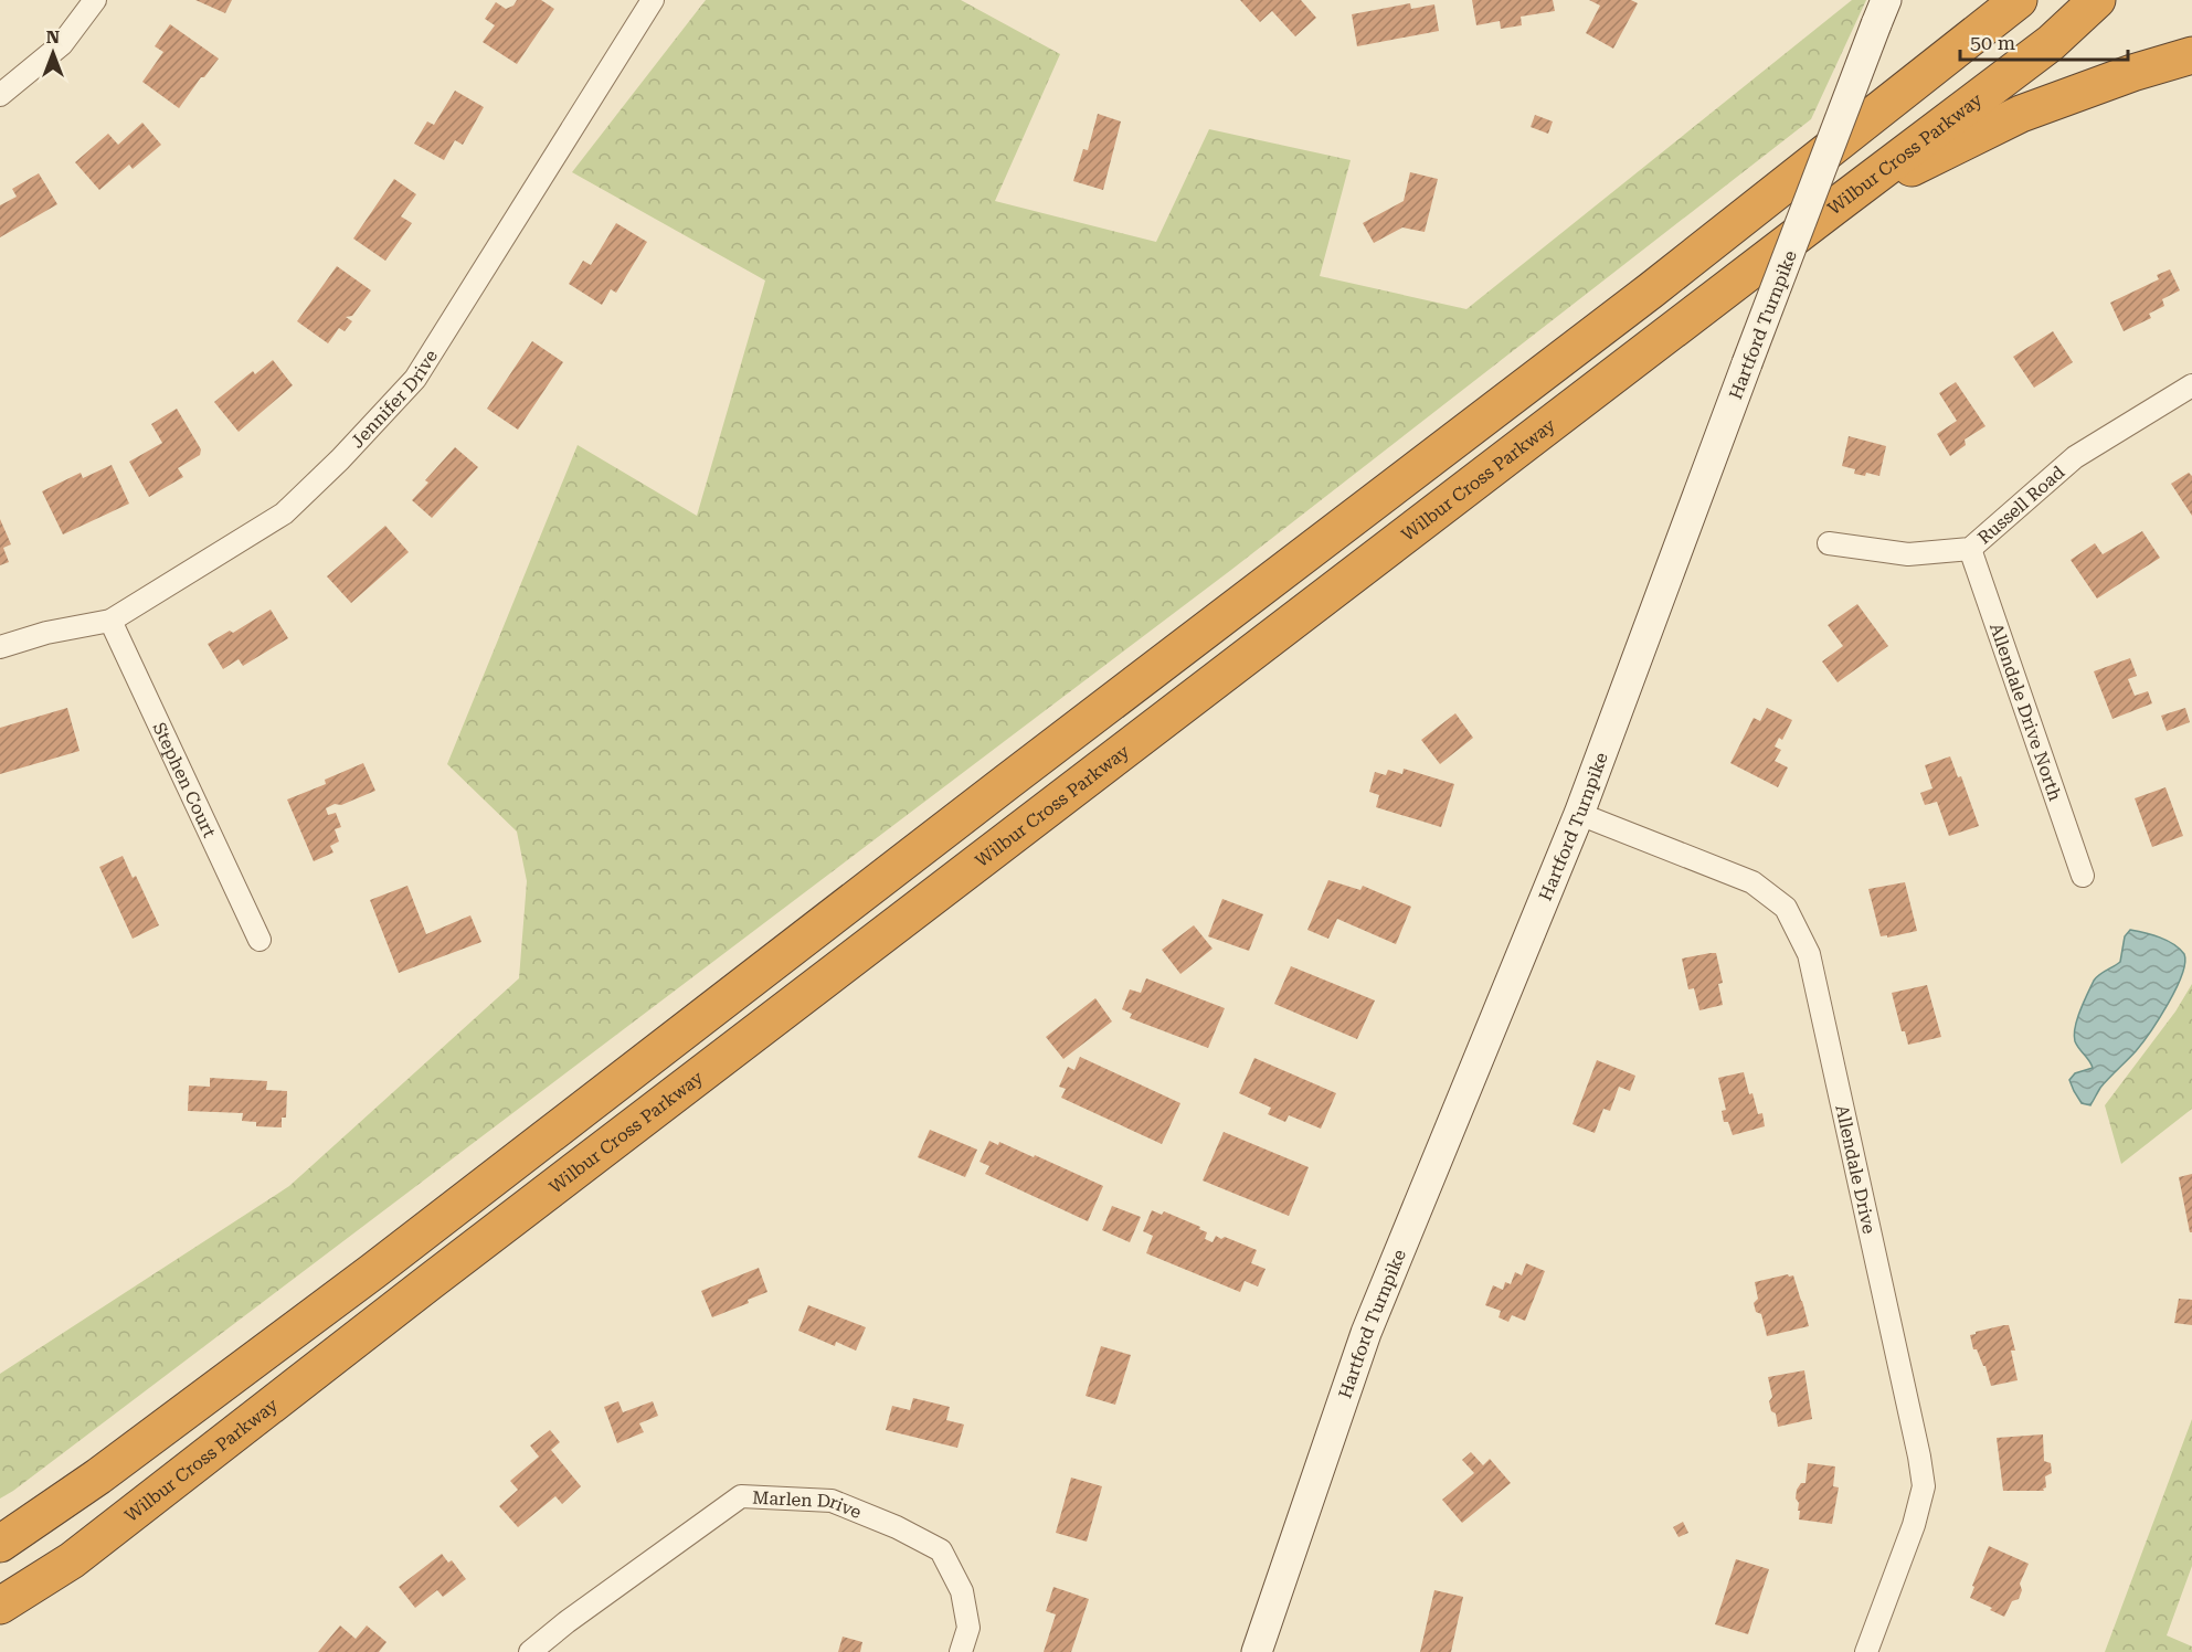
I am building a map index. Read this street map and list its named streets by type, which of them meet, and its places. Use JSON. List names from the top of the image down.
{
  "streets": {
    "highway": ["Wilbur Cross Parkway"],
    "main road": ["Hartford Turnpike"],
    "street": [
      "Jennifer Drive",
      "Russell Road",
      "Allendale Drive North",
      "Stephen Court",
      "Allendale Drive",
      "Marlen Drive"
    ]
  },
  "crossings": [
    ["Hartford Turnpike", "Allendale Drive"],
    ["Jennifer Drive", "Stephen Court"],
    ["Russell Road", "Allendale Drive North"]
  ],
  "scale_bar": "50 m",
  "north": "top"
}
